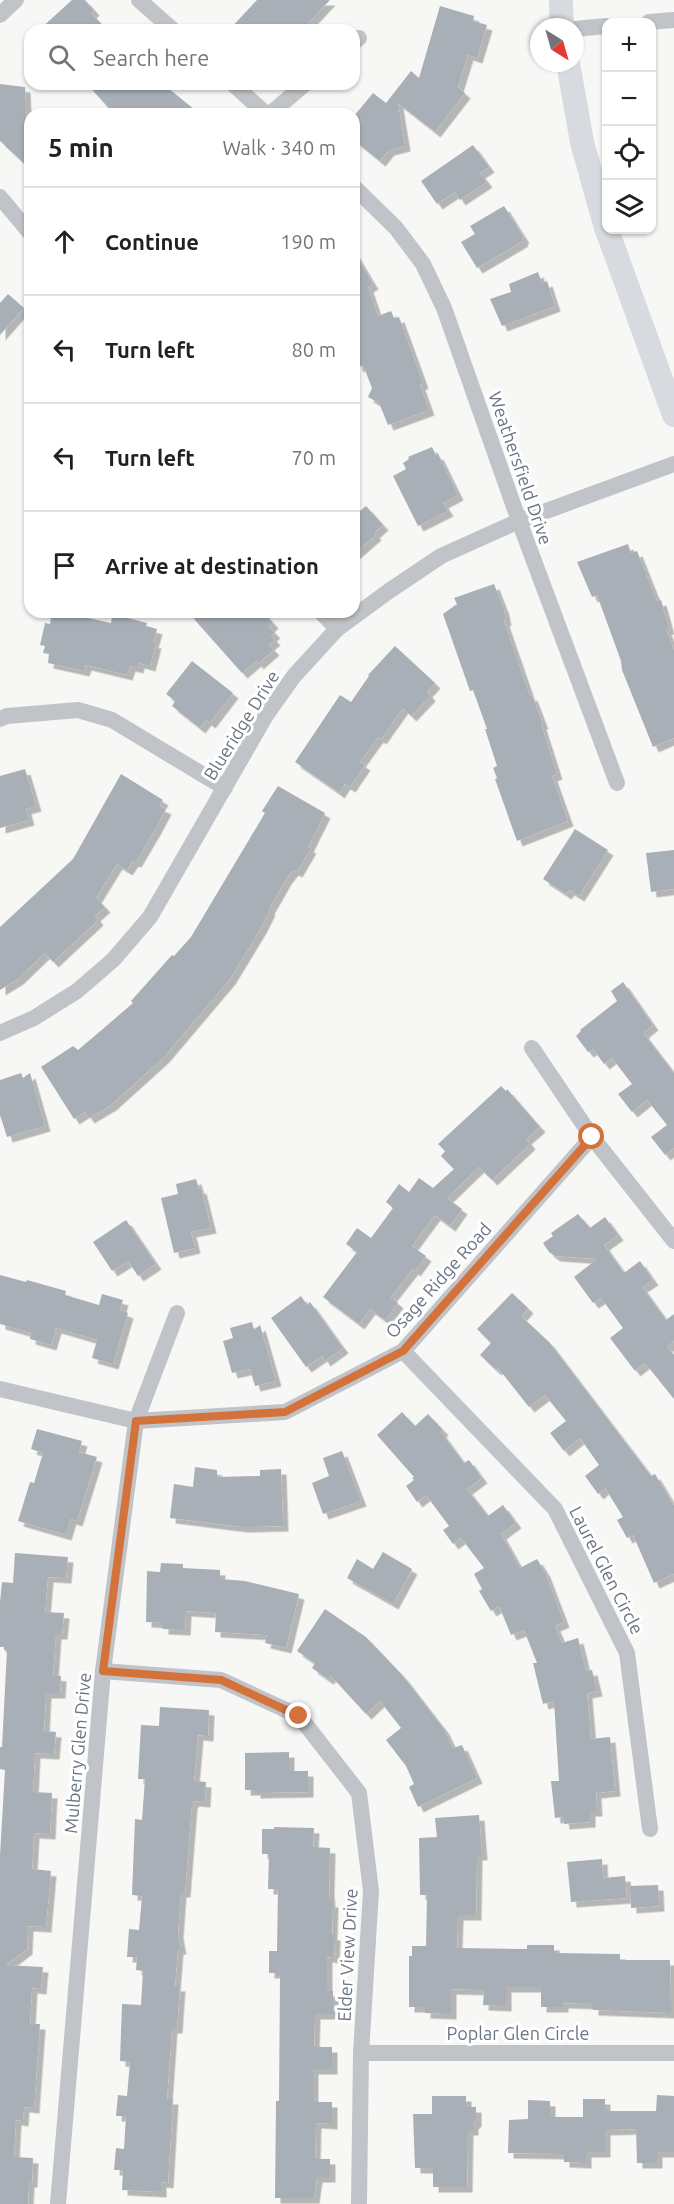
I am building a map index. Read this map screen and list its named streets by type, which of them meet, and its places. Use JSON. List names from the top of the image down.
{
  "streets": {
    "street": [
      "Weathersfield Drive",
      "Blueridge Drive",
      "Osage Ridge Road",
      "Laurel Glen Circle",
      "Mulberry Glen Drive",
      "Elder View Drive",
      "Poplar Glen Circle"
    ]
  },
  "crossings": [
    ["Weathersfield Drive", "Blueridge Drive"],
    ["Osage Ridge Road", "Laurel Glen Circle"],
    ["Osage Ridge Road", "Mulberry Glen Drive"],
    ["Mulberry Glen Drive", "Elder View Drive"],
    ["Elder View Drive", "Poplar Glen Circle"]
  ],
  "north": "bottom right",
  "page": {
    "map_buttons": ["+", "−"],
    "search": "Search here",
    "heading": ["5 min", "Walk · 340 m"],
    "list": [
      ["Continue", "190 m"],
      ["Turn left", "80 m"],
      ["Turn left", "70 m"],
      "Arrive at destination"
    ]
  }
}
